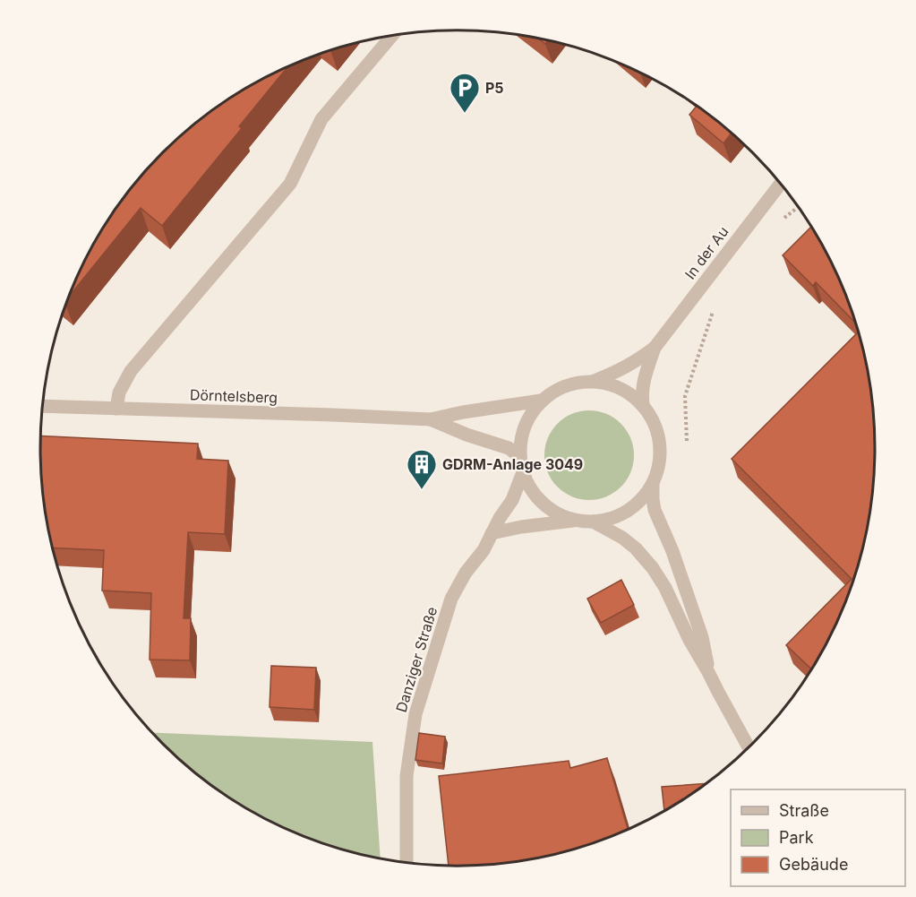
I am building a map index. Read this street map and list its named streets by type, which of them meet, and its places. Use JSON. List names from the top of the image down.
{
  "streets": {
    "street": ["In der Au", "Dörntelsberg", "Danziger Straße"]
  },
  "crossings": [
    ["In der Au", "Dörntelsberg"],
    ["In der Au", "Danziger Straße"],
    ["Dörntelsberg", "Danziger Straße"]
  ],
  "places": {
    "parking": ["P5"],
    "building": ["GDRM-Anlage 3049"]
  },
  "legend": ["Straße", "Park", "Gebäude"]
}
